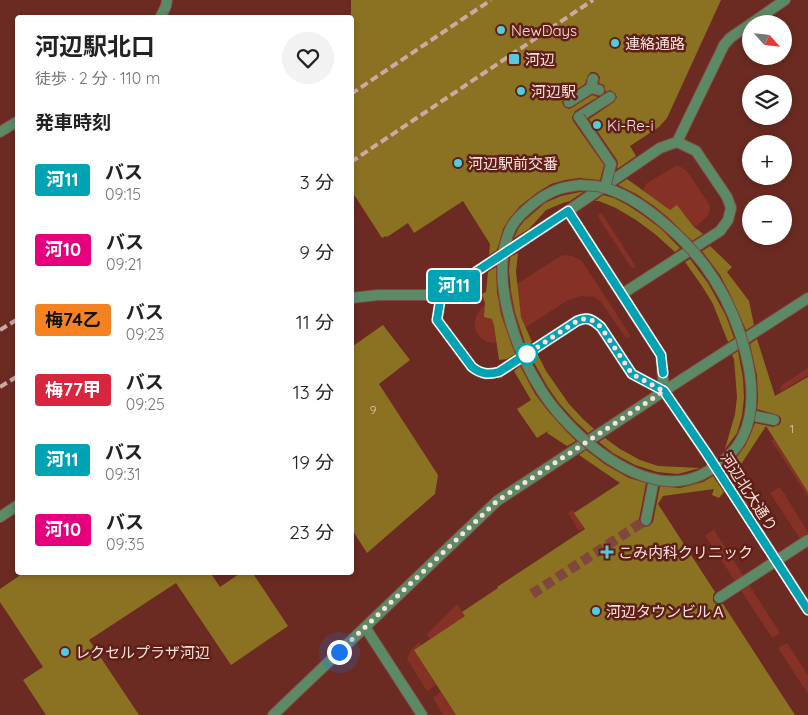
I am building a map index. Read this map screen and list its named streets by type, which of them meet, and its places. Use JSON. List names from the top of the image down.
{
  "streets": {
    "street": ["河辺北大通り"]
  },
  "places": {
    "other": [
      "NewDays",
      "連絡通路",
      "河辺駅",
      "Ki-Re-i",
      "河辺駅前交番",
      "河辺タウンビルＡ",
      "レクセルプラザ河辺"
    ],
    "transit": ["河辺"],
    "health": ["こみ内科クリニック"]
  },
  "lines": ["bus line 河11"],
  "house_numbers": ["9", "1"],
  "north": "bottom right",
  "page": {
    "on_map": "河11",
    "map_buttons": ["+", "−"],
    "heading": [
      ["河辺駅北口", "徒歩 · 2 分 · 110 m"],
      "発車時刻"
    ],
    "list": [
      {
        "mark": "河11",
        "name": "バス",
        "note": "09:15",
        "value": "3 分"
      },
      {
        "mark": "河10",
        "name": "バス",
        "note": "09:21",
        "value": "9 分"
      },
      {
        "mark": "梅74乙",
        "name": "バス",
        "note": "09:23",
        "value": "11 分"
      },
      {
        "mark": "梅77甲",
        "name": "バス",
        "note": "09:25",
        "value": "13 分"
      },
      {
        "mark": "河11",
        "name": "バス",
        "note": "09:31",
        "value": "19 分"
      },
      {
        "mark": "河10",
        "name": "バス",
        "note": "09:35",
        "value": "23 分"
      }
    ]
  }
}
